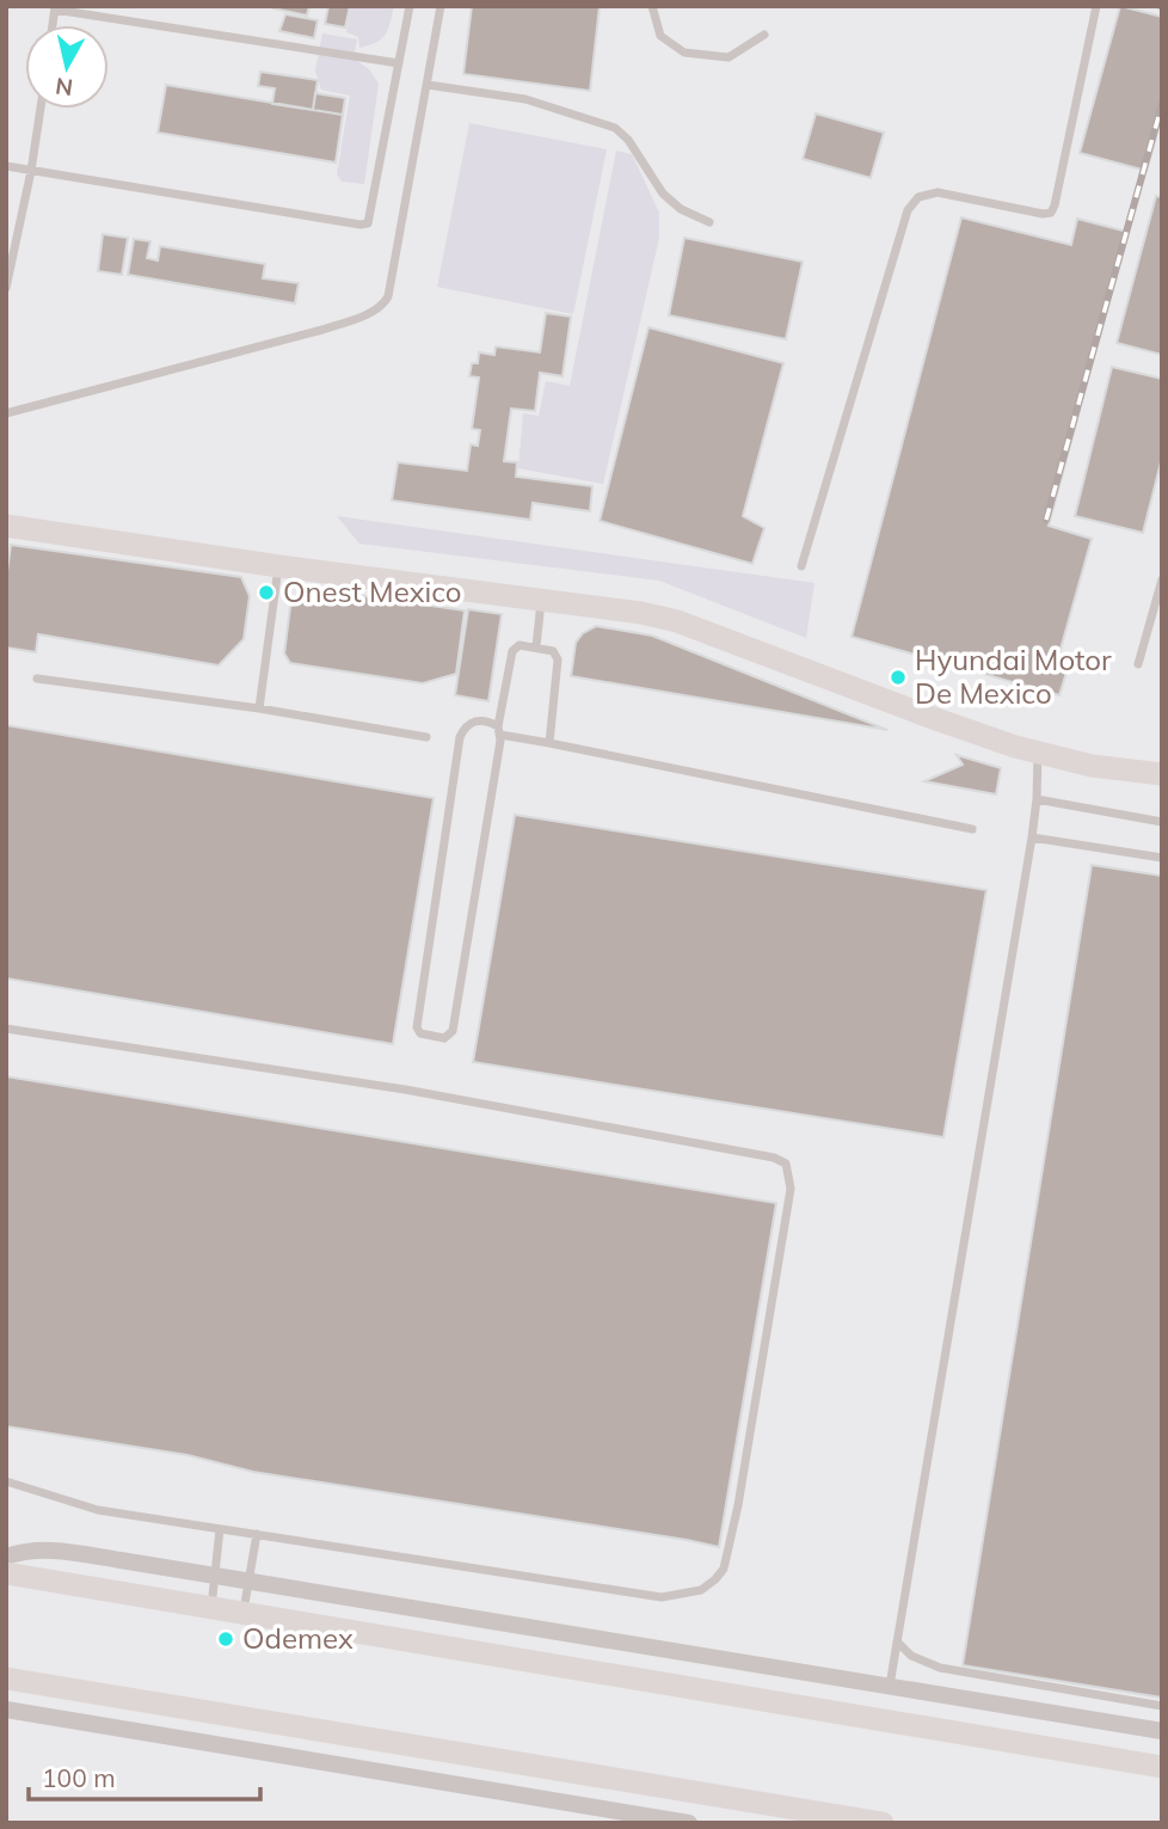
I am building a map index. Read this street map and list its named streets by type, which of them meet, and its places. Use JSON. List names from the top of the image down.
{
  "places": ["Onest Mexico", "Hyundai Motor De Mexico", "Odemex"],
  "scale_bar": "100 m",
  "north": "bottom"
}
